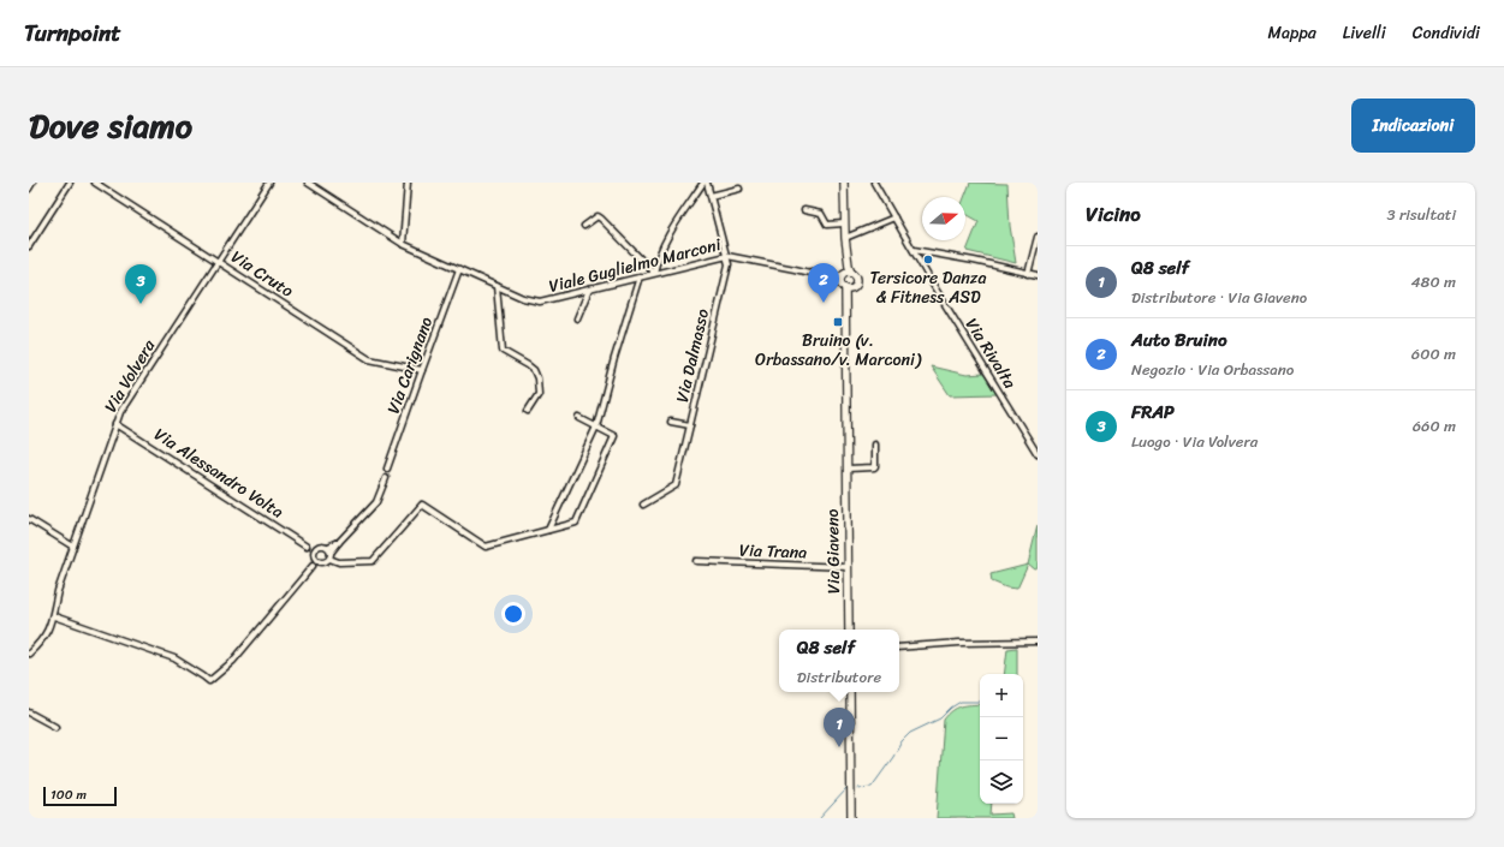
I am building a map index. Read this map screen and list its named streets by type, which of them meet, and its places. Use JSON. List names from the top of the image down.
{
  "streets": {
    "main road": ["Via Giaveno"],
    "street": [
      "Viale Guglielmo Marconi",
      "Via Cruto",
      "Via Rivalta",
      "Via Dalmasso",
      "Via Carignano",
      "Via Volvera",
      "Via Alessandro Volta",
      "Via Trana"
    ]
  },
  "crossings": [
    ["Viale Guglielmo Marconi", "Via Dalmasso"],
    ["Viale Guglielmo Marconi", "Via Carignano"],
    ["Viale Guglielmo Marconi", "Via Giaveno"],
    ["Via Cruto", "Via Carignano"],
    ["Via Cruto", "Via Volvera"],
    ["Via Volvera", "Via Alessandro Volta"],
    ["Via Trana", "Via Giaveno"]
  ],
  "places": {
    "other": ["Tersicore Danza & Fitness ASD"],
    "transit": ["Bruino (v. Orbassano/v. Marconi)"]
  },
  "scale_bar": "100 m",
  "north": "right",
  "page": {
    "header": "Turnpoint",
    "nav": ["Mappa", "Livelli", "Condividi"],
    "title": "Dove siamo",
    "buttons": "Indicazioni",
    "heading": ["Vicino", "3 risultati"],
    "list": [
      {
        "mark": "1",
        "name": "Q8 self",
        "note": "Distributore · Via Giaveno",
        "value": "480 m"
      },
      {
        "mark": "2",
        "name": "Auto Bruino",
        "note": "Negozio · Via Orbassano",
        "value": "600 m"
      },
      {
        "mark": "3",
        "name": "FRAP",
        "note": "Luogo · Via Volvera",
        "value": "660 m"
      }
    ],
    "pins": ["2", "3", "1"],
    "popup": ["Q8 self", "Distributore"],
    "map_buttons": ["+", "−"],
    "scale": "100 m"
  }
}
